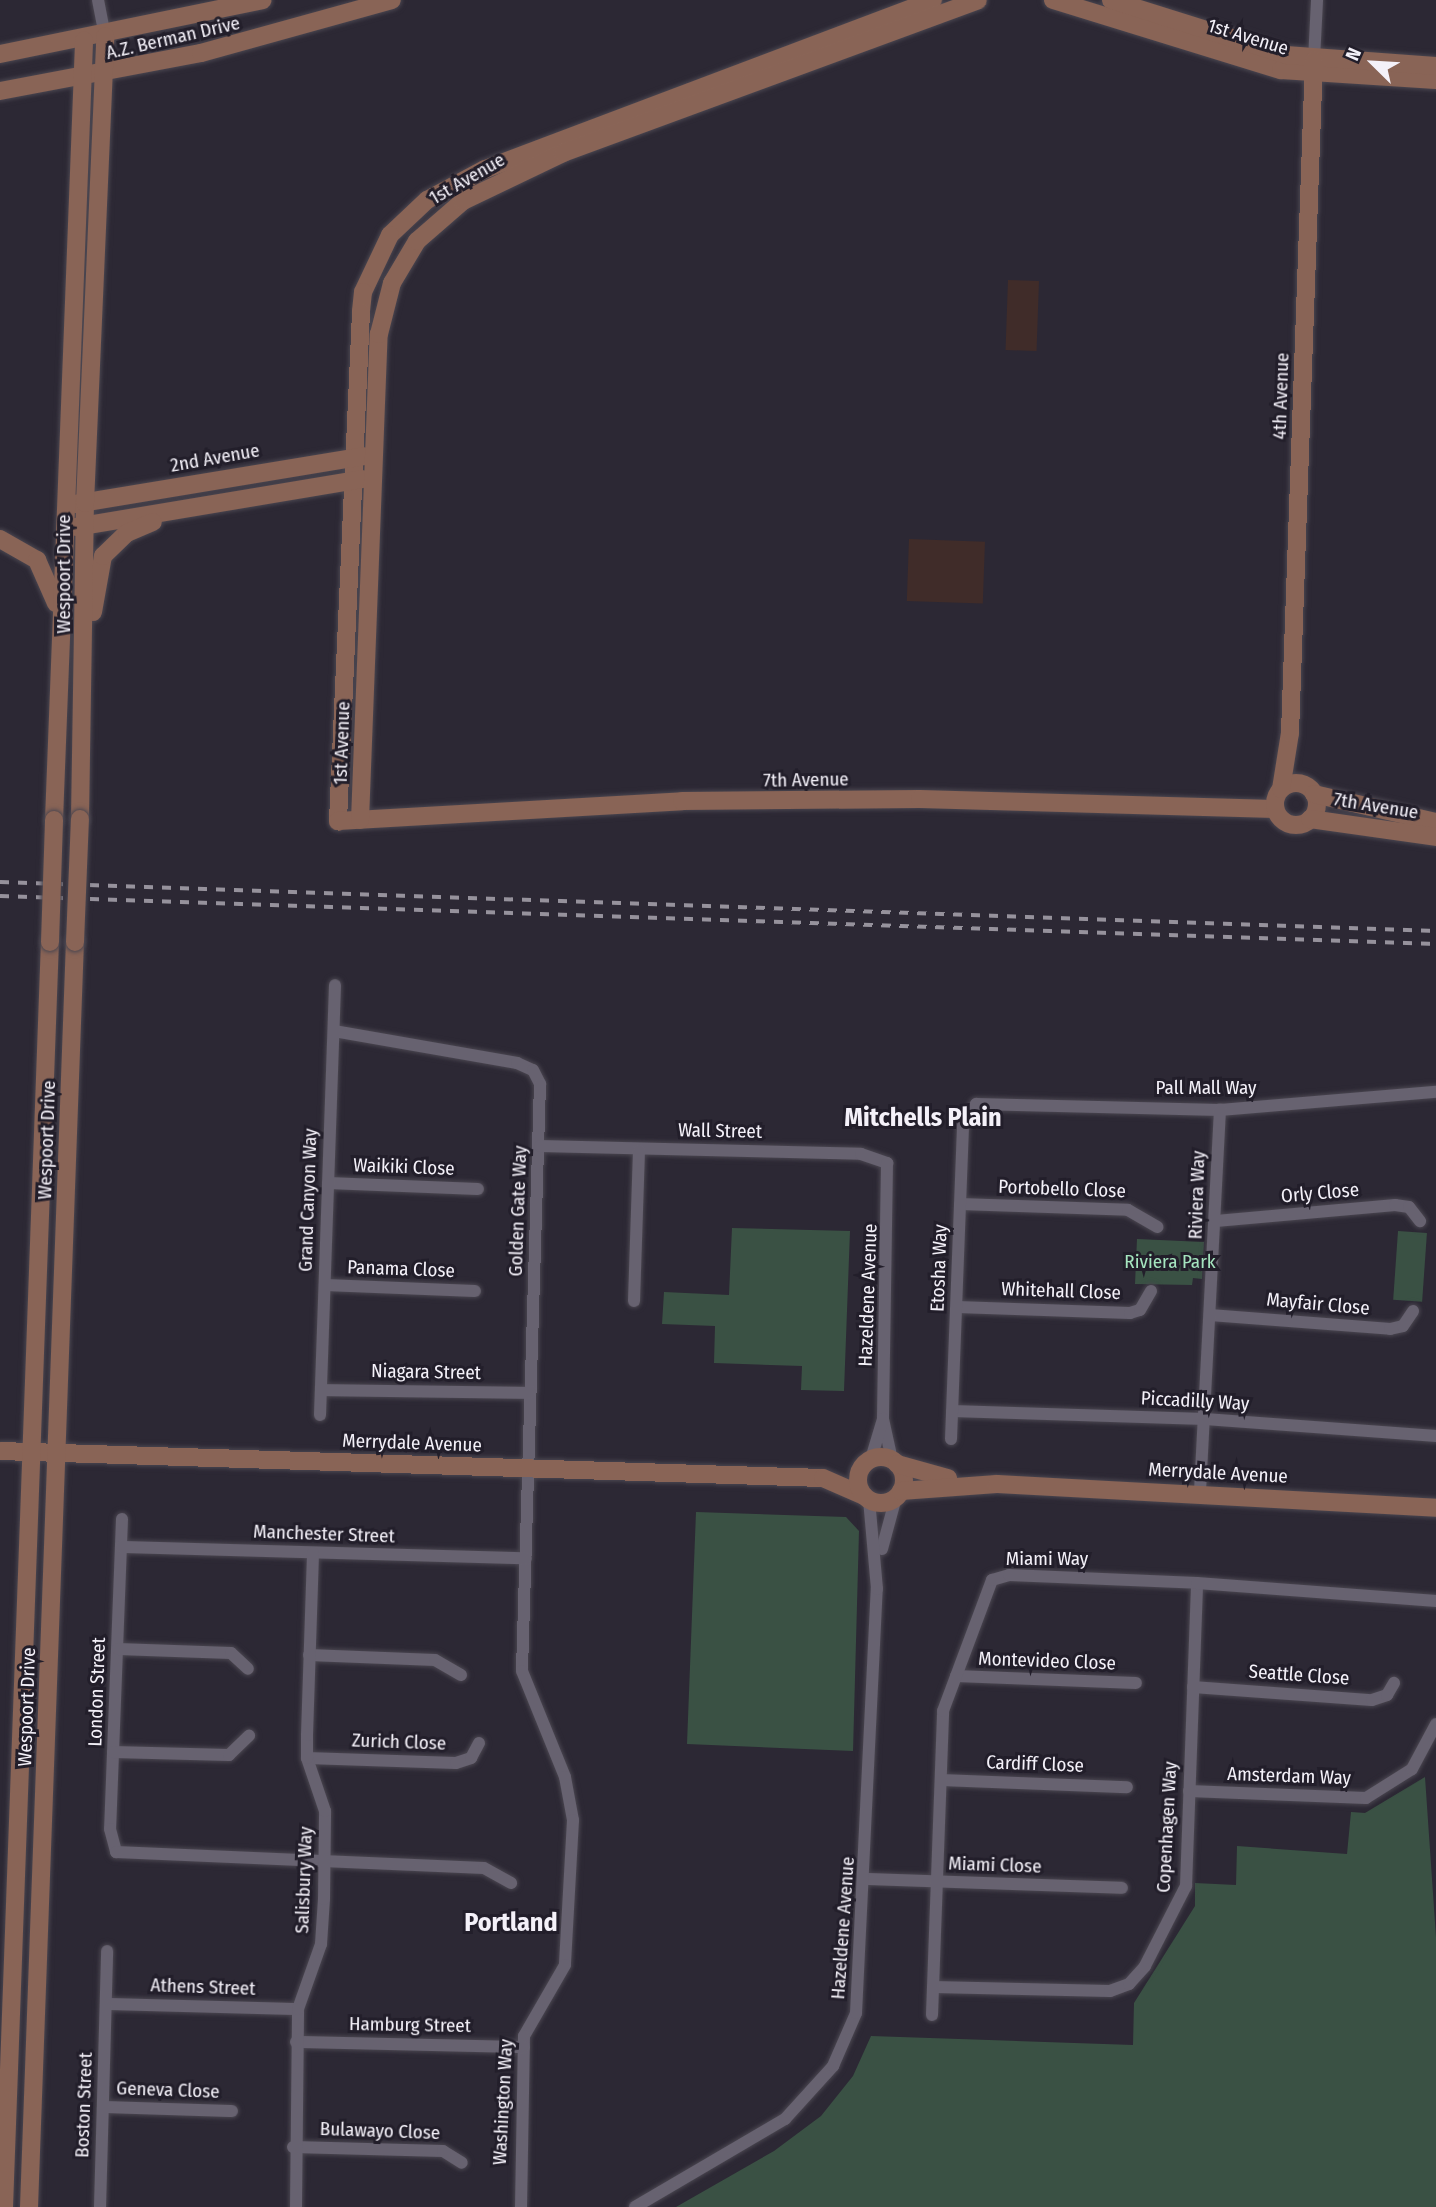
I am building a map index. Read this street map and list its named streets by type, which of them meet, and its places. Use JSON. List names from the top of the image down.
{
  "streets": {
    "street": [
      "1st Avenue",
      "A.Z. Berman Drive",
      "4th Avenue",
      "2nd Avenue",
      "Wespoort Drive",
      "7th Avenue",
      "Pall Mall Way",
      "Wall Street",
      "Waikiki Close",
      "Portobello Close",
      "Orly Close",
      "Riviera Way",
      "Grand Canyon Way",
      "Golden Gate Way",
      "Etosha Way",
      "Panama Close",
      "Whitehall Close",
      "Hazeldene Avenue",
      "Mayfair Close",
      "Niagara Street",
      "Piccadilly Way",
      "Merrydale Avenue",
      "Manchester Street",
      "Miami Way",
      "Montevideo Close",
      "Seattle Close",
      "London Street",
      "Zurich Close",
      "Cardiff Close",
      "Amsterdam Way",
      "Copenhagen Way",
      "Miami Close",
      "Salisbury Way",
      "Athens Street",
      "Hamburg Street",
      "Geneva Close",
      "Washington Way",
      "Boston Street",
      "Bulawayo Close"
    ]
  },
  "crossings": [
    ["1st Avenue", "4th Avenue"],
    ["1st Avenue", "2nd Avenue"],
    ["1st Avenue", "7th Avenue"],
    ["A.Z. Berman Drive", "Wespoort Drive"],
    ["4th Avenue", "7th Avenue"],
    ["2nd Avenue", "Wespoort Drive"],
    ["Wespoort Drive", "Merrydale Avenue"],
    ["Pall Mall Way", "Riviera Way"],
    ["Pall Mall Way", "Etosha Way"],
    ["Wall Street", "Golden Gate Way"],
    ["Wall Street", "Hazeldene Avenue"],
    ["Waikiki Close", "Grand Canyon Way"],
    ["Portobello Close", "Etosha Way"],
    ["Orly Close", "Riviera Way"],
    ["Riviera Way", "Mayfair Close"],
    ["Riviera Way", "Piccadilly Way"],
    ["Riviera Way", "Merrydale Avenue"],
    ["Grand Canyon Way", "Golden Gate Way"],
    ["Grand Canyon Way", "Panama Close"],
    ["Grand Canyon Way", "Niagara Street"],
    ["Golden Gate Way", "Niagara Street"],
    ["Golden Gate Way", "Merrydale Avenue"],
    ["Golden Gate Way", "Manchester Street"],
    ["Golden Gate Way", "Washington Way"],
    ["Etosha Way", "Whitehall Close"],
    ["Etosha Way", "Piccadilly Way"],
    ["Hazeldene Avenue", "Merrydale Avenue"],
    ["Hazeldene Avenue", "Miami Close"],
    ["Manchester Street", "London Street"],
    ["Manchester Street", "Salisbury Way"],
    ["Manchester Street", "Washington Way"],
    ["Miami Way", "Montevideo Close"],
    ["Miami Way", "Cardiff Close"],
    ["Miami Way", "Copenhagen Way"],
    ["Miami Way", "Miami Close"],
    ["Seattle Close", "Copenhagen Way"],
    ["London Street", "Salisbury Way"],
    ["Zurich Close", "Salisbury Way"],
    ["Amsterdam Way", "Copenhagen Way"],
    ["Salisbury Way", "Athens Street"],
    ["Salisbury Way", "Hamburg Street"],
    ["Salisbury Way", "Bulawayo Close"],
    ["Athens Street", "Boston Street"],
    ["Hamburg Street", "Washington Way"],
    ["Geneva Close", "Boston Street"]
  ],
  "districts": ["Mitchells Plain", "Portland"],
  "parks": ["Riviera Park"],
  "north": "top left"
}
